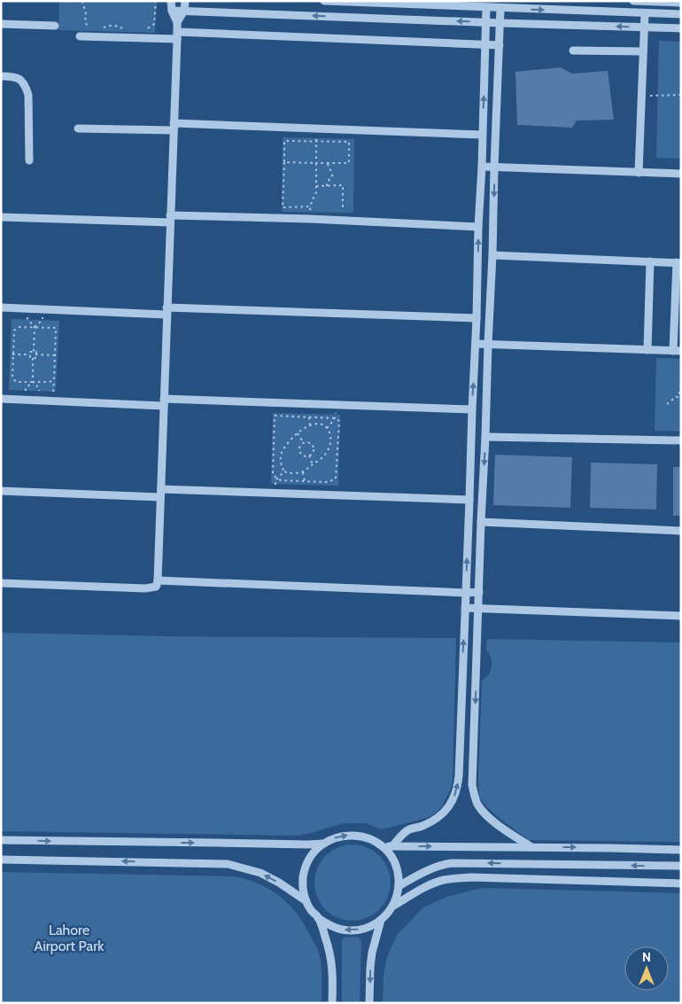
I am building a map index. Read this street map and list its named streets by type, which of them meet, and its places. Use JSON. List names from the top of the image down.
{
  "parks": ["Lahore Airport Park"],
  "north": "top"
}
